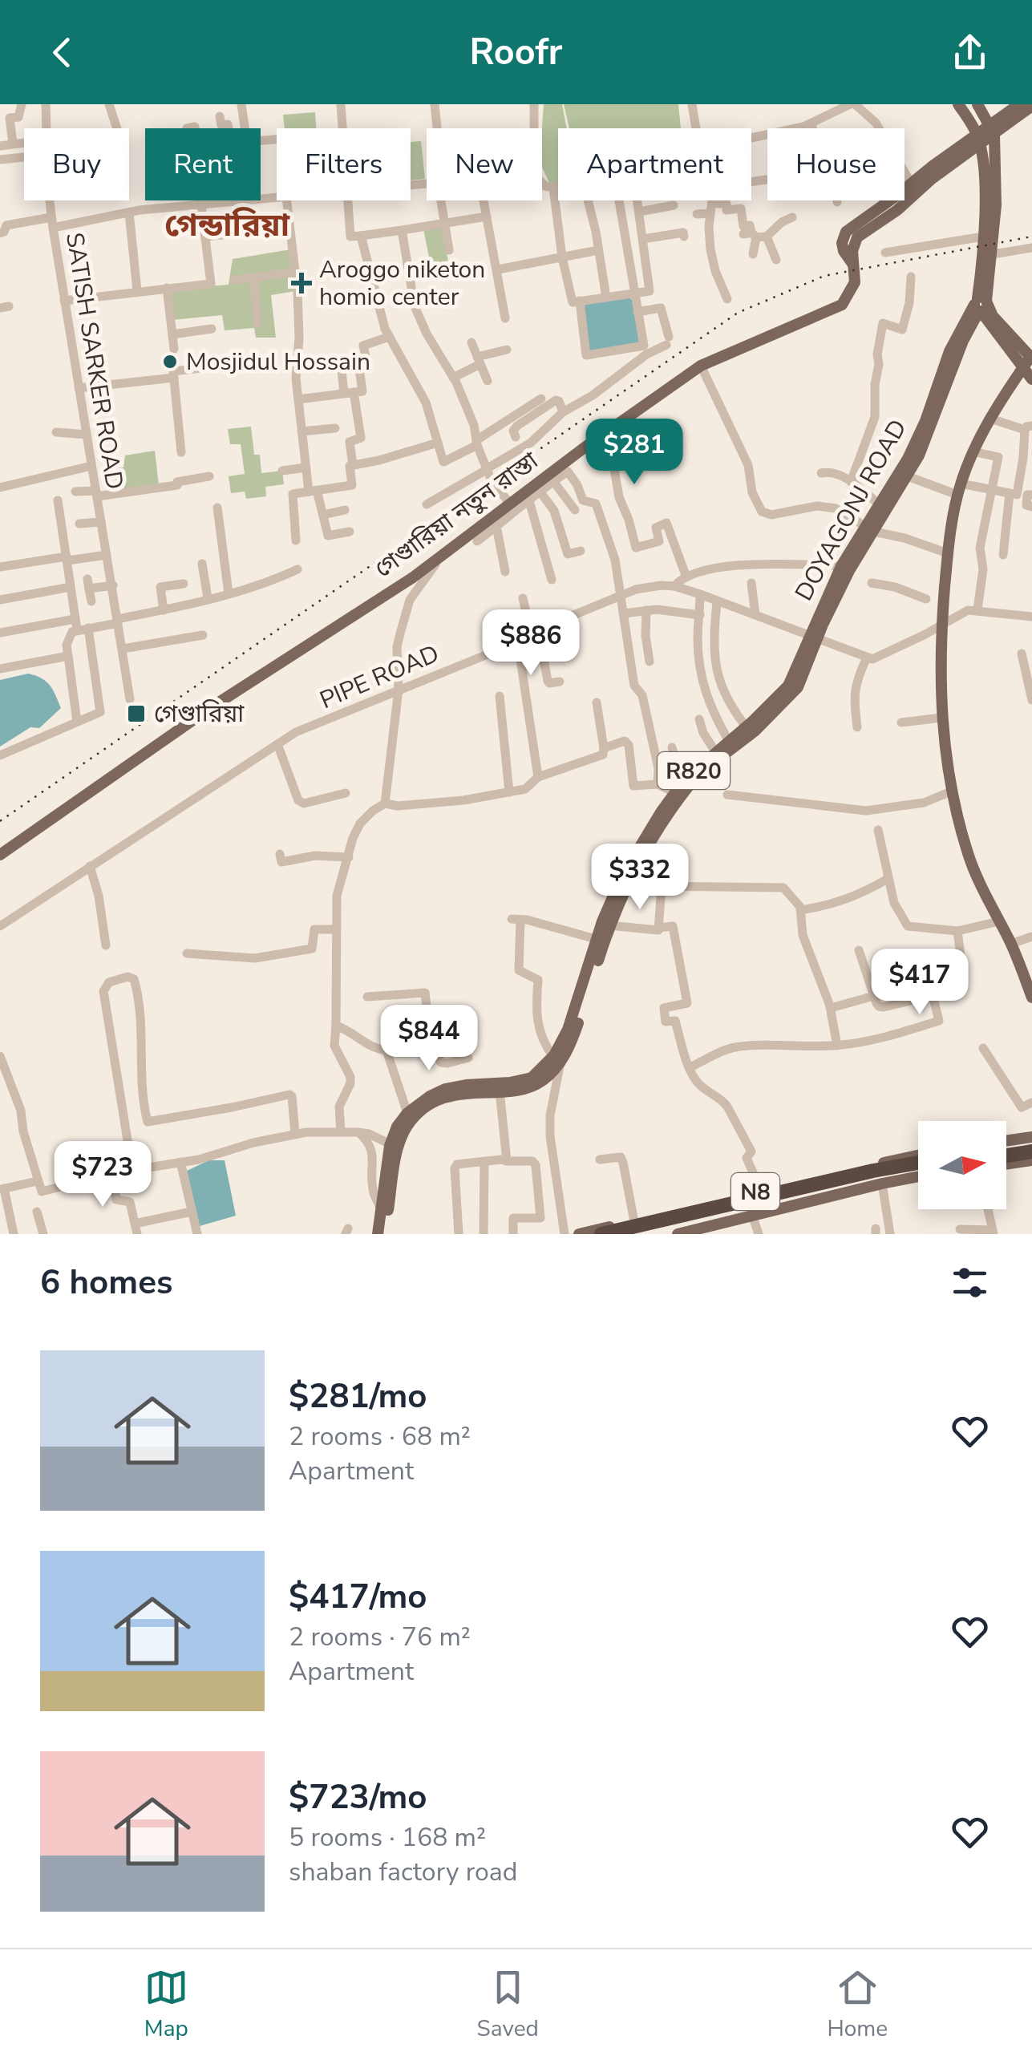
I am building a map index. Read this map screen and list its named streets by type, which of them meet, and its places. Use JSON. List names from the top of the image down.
{
  "streets": {
    "main road": [
      "DOYAGONJ ROAD",
      "গেণ্ডারিয়া নতুন রাস্তা",
      "R820",
      "N8"
    ],
    "street": ["SATISH SARKER ROAD", "PIPE ROAD"]
  },
  "crossings": [
    ["DOYAGONJ ROAD", "R820"],
    ["PIPE ROAD", "R820"]
  ],
  "districts": ["গেন্ডারিয়া"],
  "places": {
    "health": ["Aroggo niketon homio center"],
    "other": ["Mosjidul Hossain"],
    "transit": ["গেণ্ডারিয়া"]
  },
  "north": "right",
  "page": {
    "header": "Roofr",
    "chip": [
      "Buy",
      "Rent",
      "Filters",
      "New",
      "Apartment",
      "House"
    ],
    "price": [
      "$281",
      "$886",
      "$332",
      "$417",
      "$844",
      "$723"
    ],
    "heading": "6 homes",
    "list": [
      {
        "name": "$281/mo",
        "note": "2 rooms · 68 m² · Apartment"
      },
      {
        "name": "$417/mo",
        "note": "2 rooms · 76 m² · Apartment"
      },
      {
        "name": "$723/mo",
        "note": "5 rooms · 168 m² · shaban factory road"
      }
    ],
    "tabs": ["Map", "Saved", "Home"]
  }
}
